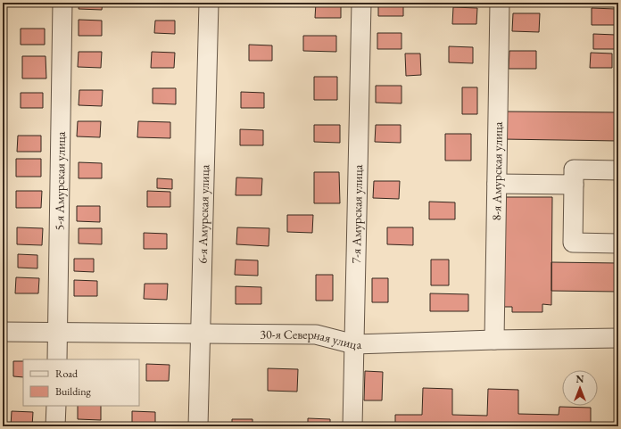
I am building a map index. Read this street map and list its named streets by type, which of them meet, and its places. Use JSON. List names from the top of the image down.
{
  "streets": {
    "street": [
      "8-я Амурская улица",
      "5-я Амурская улица",
      "6-я Амурская улица",
      "7-я Амурская улица",
      "30-я Северная улица"
    ]
  },
  "crossings": [
    ["8-я Амурская улица", "30-я Северная улица"],
    ["5-я Амурская улица", "30-я Северная улица"],
    ["6-я Амурская улица", "30-я Северная улица"],
    ["7-я Амурская улица", "30-я Северная улица"]
  ],
  "legend": ["Road", "Building"],
  "north": "top"
}
